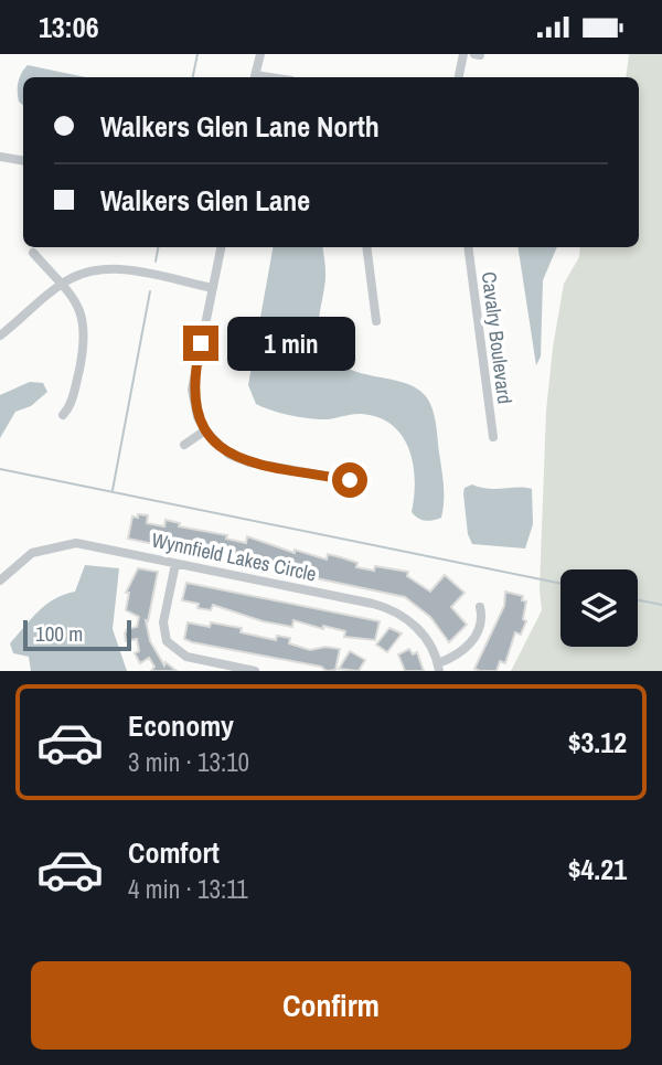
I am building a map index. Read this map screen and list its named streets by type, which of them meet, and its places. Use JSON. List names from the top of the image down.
{
  "streets": {
    "street": ["Cavalry Boulevard", "Wynnfield Lakes Circle"]
  },
  "scale_bar": "100 m",
  "page": {
    "status": "13:06",
    "banner": ["Walkers Glen Lane North", "Walkers Glen Lane"],
    "bubble": "1 min",
    "scale": "100 m",
    "list": [
      {
        "name": "Economy",
        "note": "3 min · 13:10",
        "value": "$3.12"
      },
      {
        "name": "Comfort",
        "note": "4 min · 13:11",
        "value": "$4.21"
      }
    ],
    "buttons": "Confirm"
  }
}
